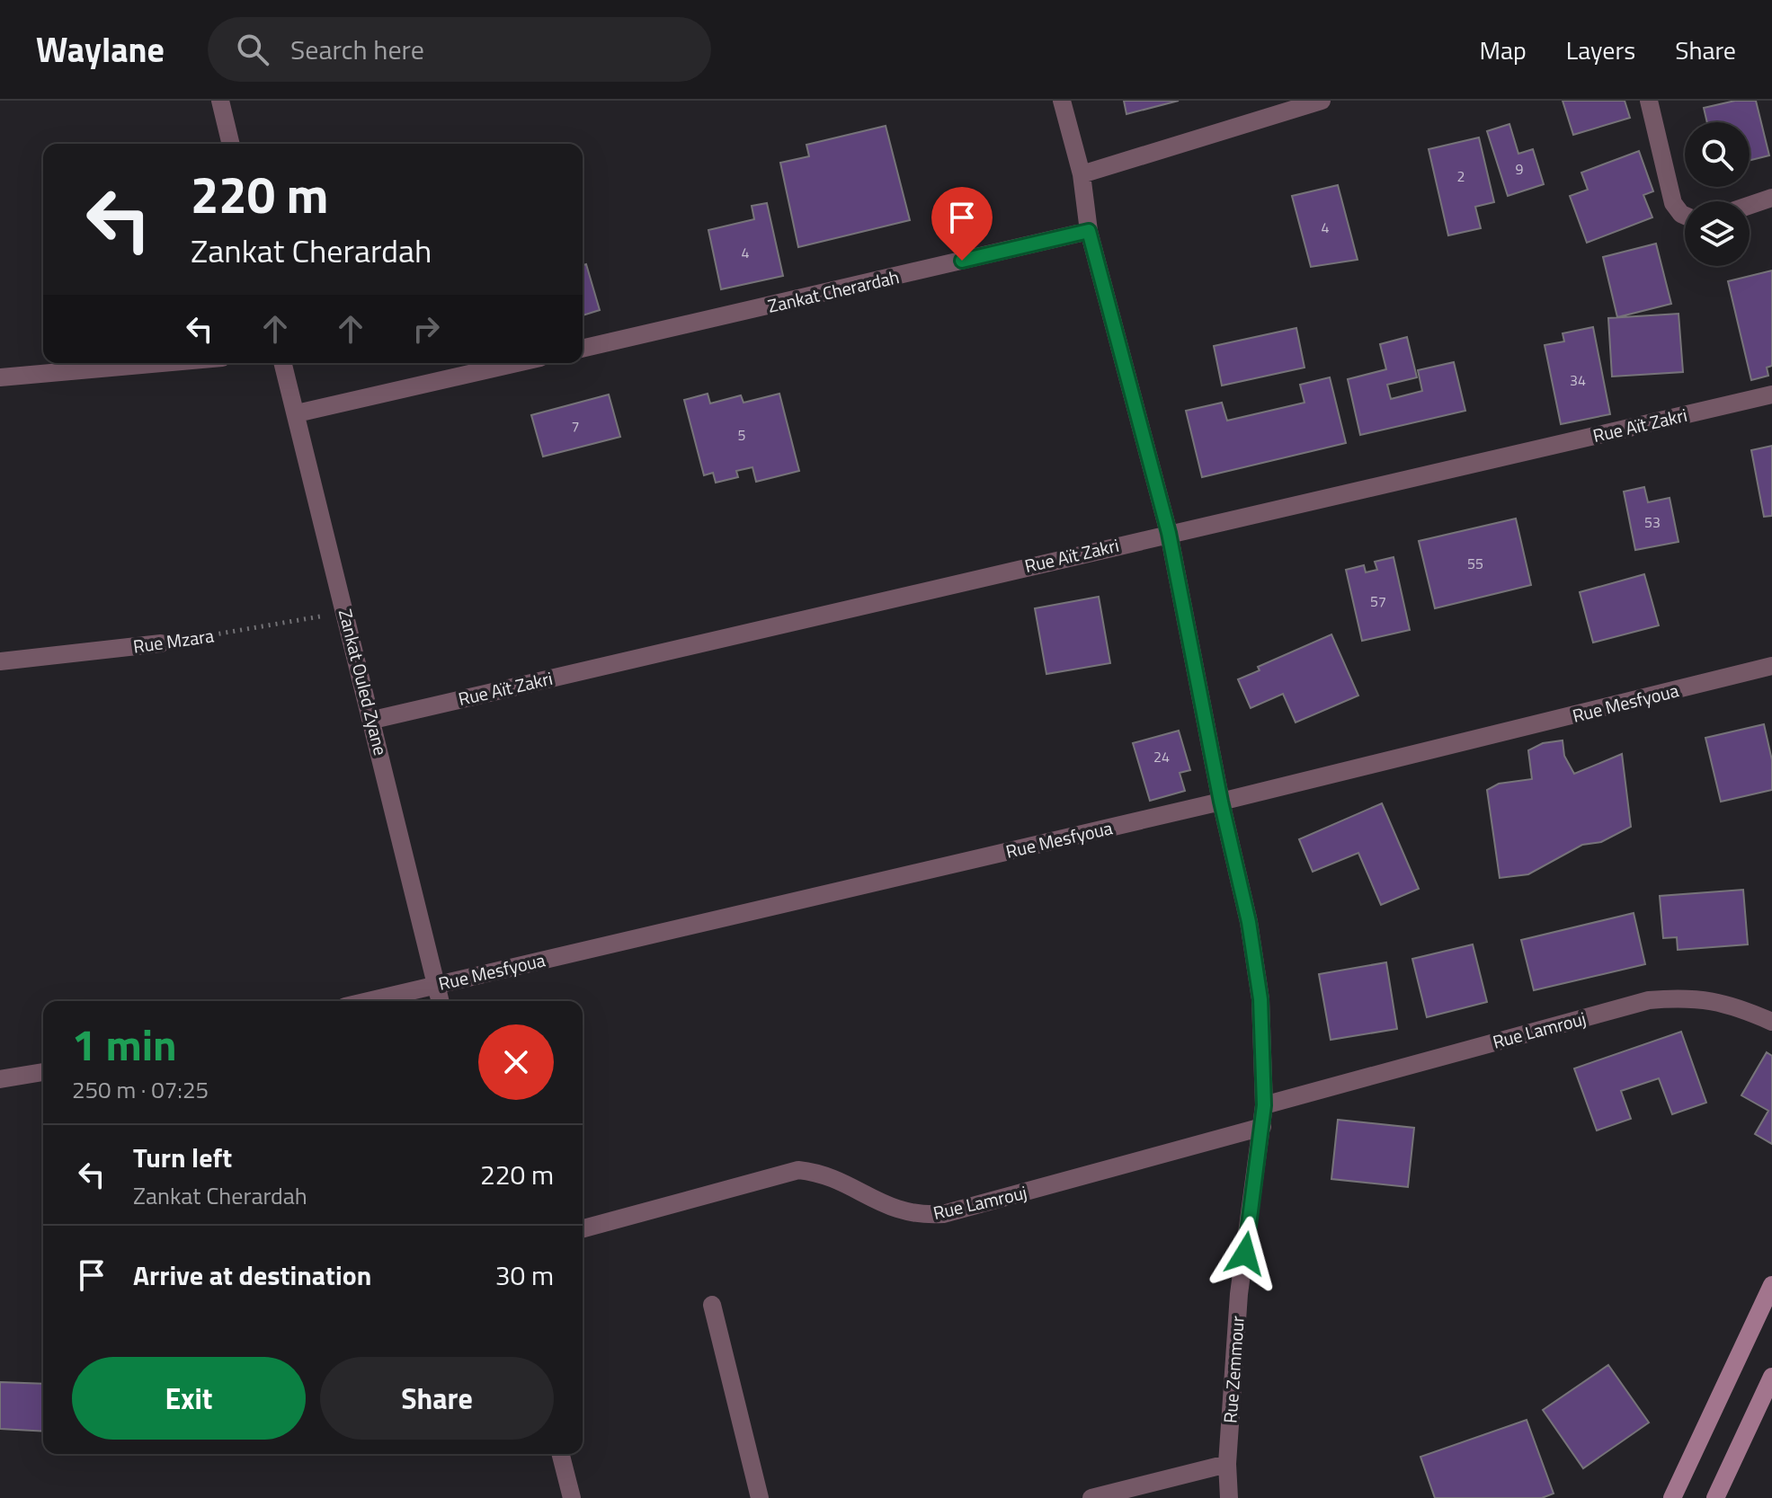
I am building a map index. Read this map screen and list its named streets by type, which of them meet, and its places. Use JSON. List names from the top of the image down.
{
  "streets": {
    "street": [
      "Zankat Cherardah",
      "Rue Aït Zakri",
      "Rue Mzara",
      "Zankat Ouled Zyane",
      "Rue Mesfyoua",
      "Rue Lamrouj",
      "Rue Zemmour"
    ]
  },
  "crossings": [
    ["Zankat Cherardah", "Rue Zemmour"],
    ["Rue Aït Zakri", "Zankat Ouled Zyane"],
    ["Rue Aït Zakri", "Rue Zemmour"],
    ["Rue Mzara", "Zankat Ouled Zyane"],
    ["Zankat Ouled Zyane", "Rue Mesfyoua"],
    ["Rue Mesfyoua", "Rue Zemmour"],
    ["Rue Lamrouj", "Rue Zemmour"]
  ],
  "house_numbers": [
    "9",
    "2",
    "4",
    "4",
    "34",
    "7",
    "5",
    "53",
    "55",
    "57",
    "24"
  ],
  "page": {
    "header": "Waylane",
    "search": "Search here",
    "nav": ["Map", "Layers", "Share"],
    "turn": ["220 m", "Zankat Cherardah"],
    "heading": ["1 min", "250 m · 07:25"],
    "list": [
      {
        "name": "Turn left",
        "note": "Zankat Cherardah",
        "value": "220 m"
      },
      {
        "name": "Arrive at destination",
        "value": "30 m"
      }
    ],
    "buttons": ["Exit", "Share"]
  }
}
